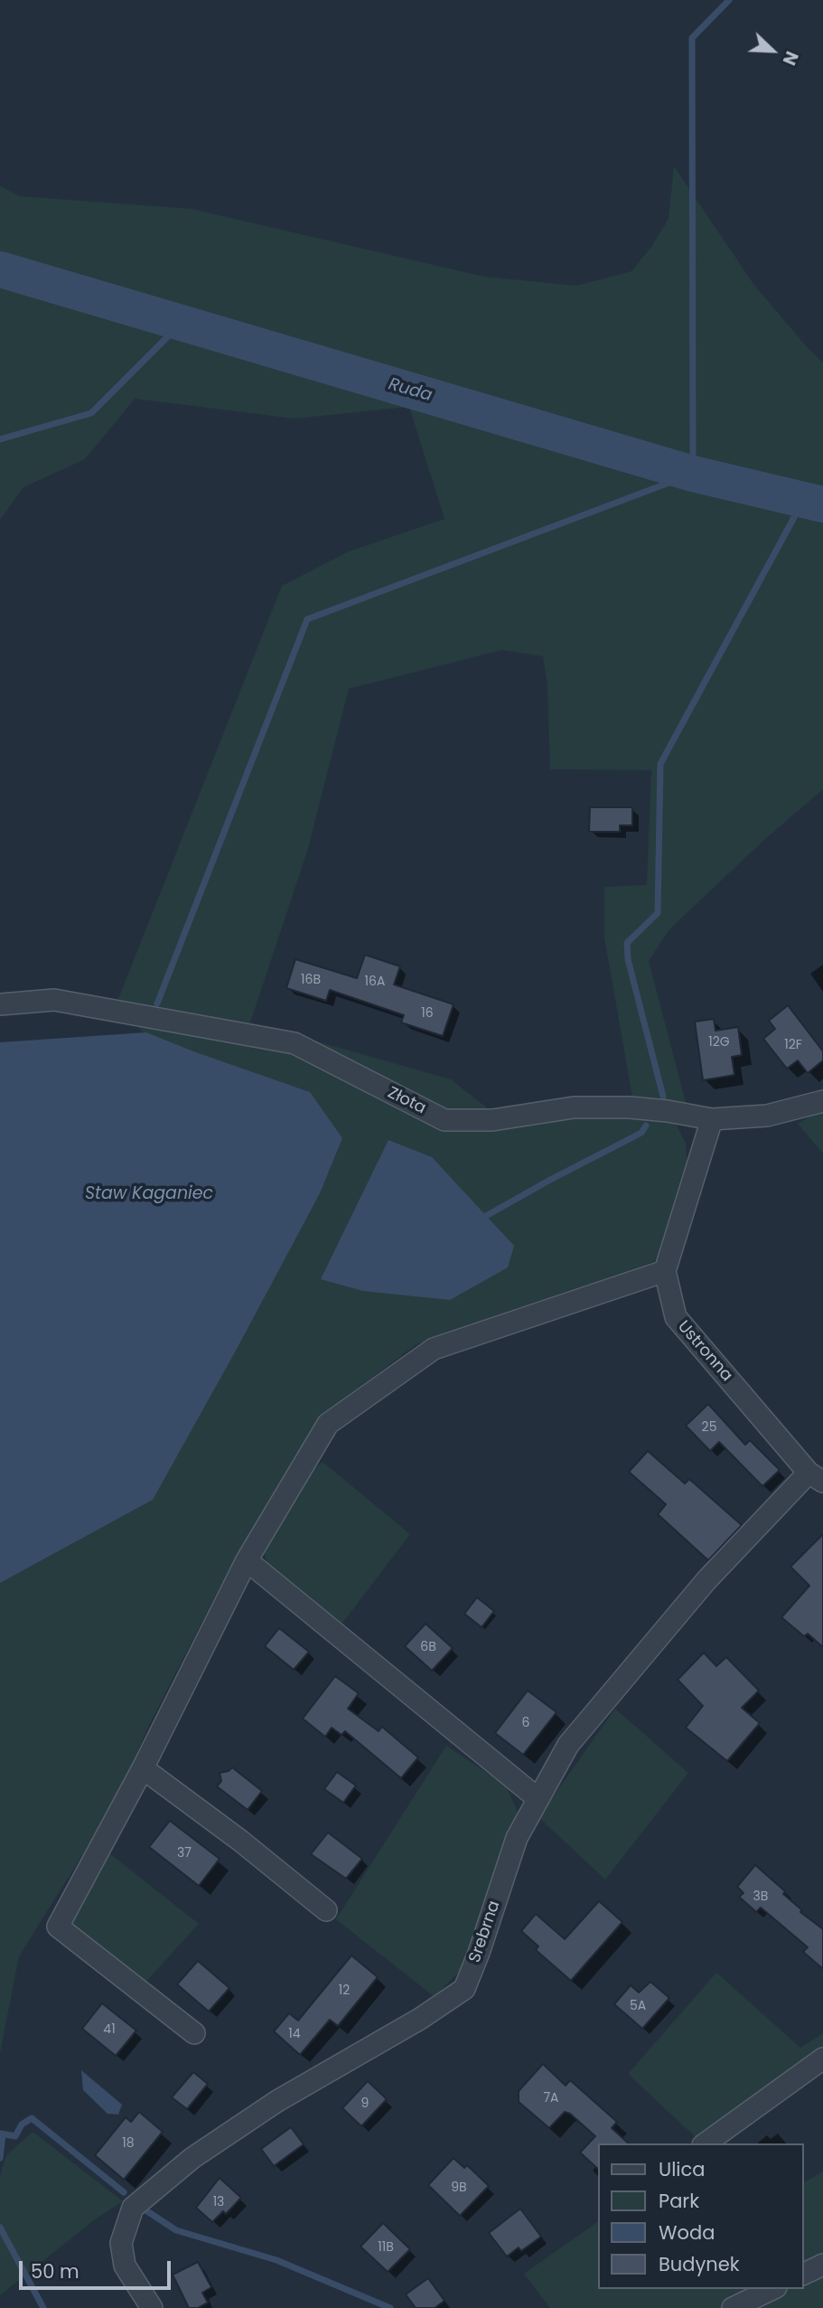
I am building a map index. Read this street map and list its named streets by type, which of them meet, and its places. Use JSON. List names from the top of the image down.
{
  "streets": {
    "street": ["Złota", "Ustronna", "Srebrna"]
  },
  "crossings": [
    ["Ustronna", "Srebrna"]
  ],
  "water": ["Ruda", "Staw Kaganiec"],
  "house_numbers": [
    "16B",
    "16A",
    "16",
    "12G",
    "12F",
    "25",
    "6B",
    "6",
    "37",
    "3B",
    "12",
    "5A",
    "41",
    "14",
    "7A",
    "9",
    "18",
    "9B",
    "13",
    "11B"
  ],
  "legend": [
    "Ulica",
    "Park",
    "Woda",
    "Budynek"
  ],
  "scale_bar": "50 m",
  "north": "bottom right"
}
